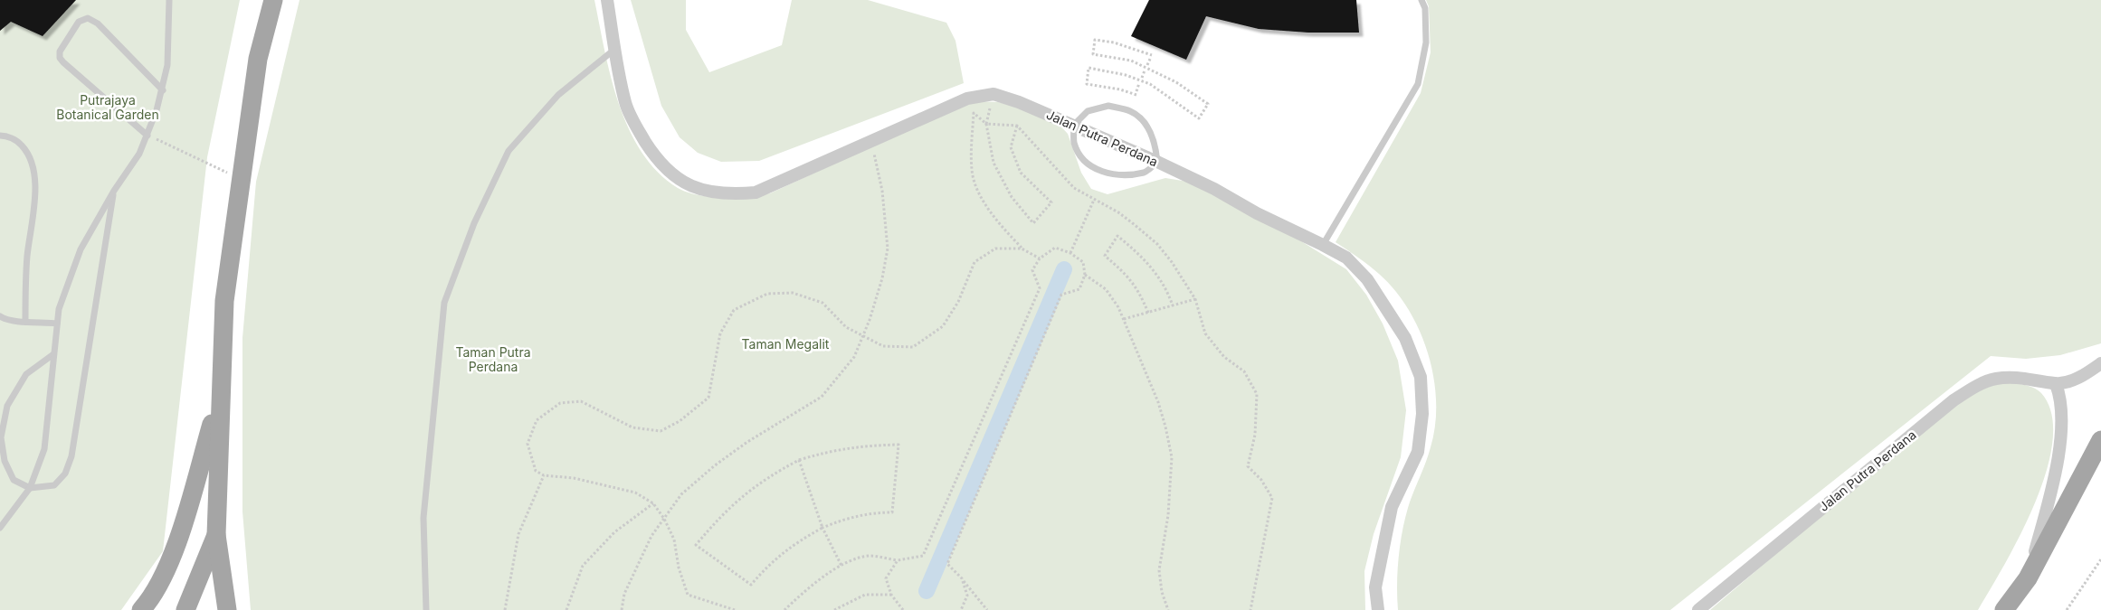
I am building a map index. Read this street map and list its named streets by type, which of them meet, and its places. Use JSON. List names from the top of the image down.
{
  "streets": {
    "street": ["Jalan Putra Perdana"]
  },
  "parks": ["Putrajaya Botanical Garden", "Taman Megalit", "Taman Putra Perdana"]
}
